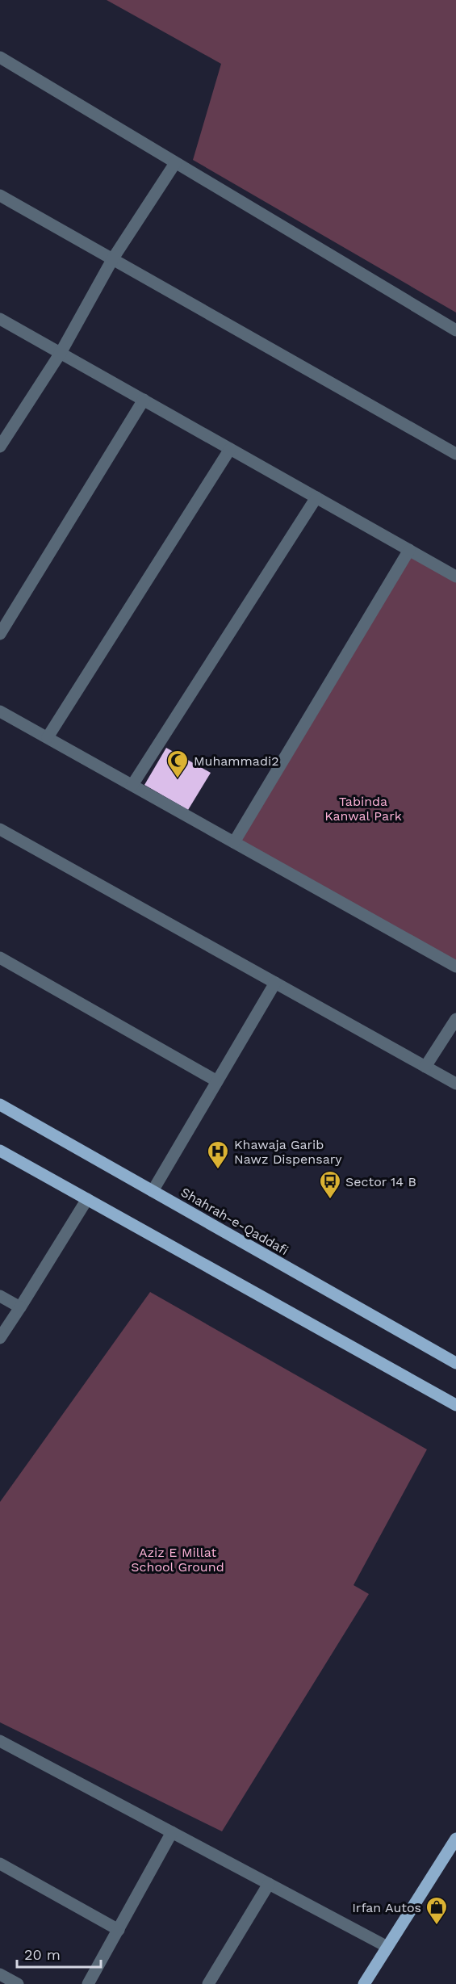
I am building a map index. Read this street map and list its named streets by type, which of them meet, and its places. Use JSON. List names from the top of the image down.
{
  "streets": {
    "main road": ["Shahrah-e-Qaddafi"]
  },
  "parks": ["Tabinda Kanwal Park", "Aziz E Millat School Ground"],
  "places": {
    "mosque": ["Muhammadi2"],
    "hospital": ["Khawaja Garib Nawz Dispensary"],
    "bus stop": ["Sector 14 B"],
    "shop": ["Irfan Autos"]
  },
  "scale_bar": "20 m"
}
